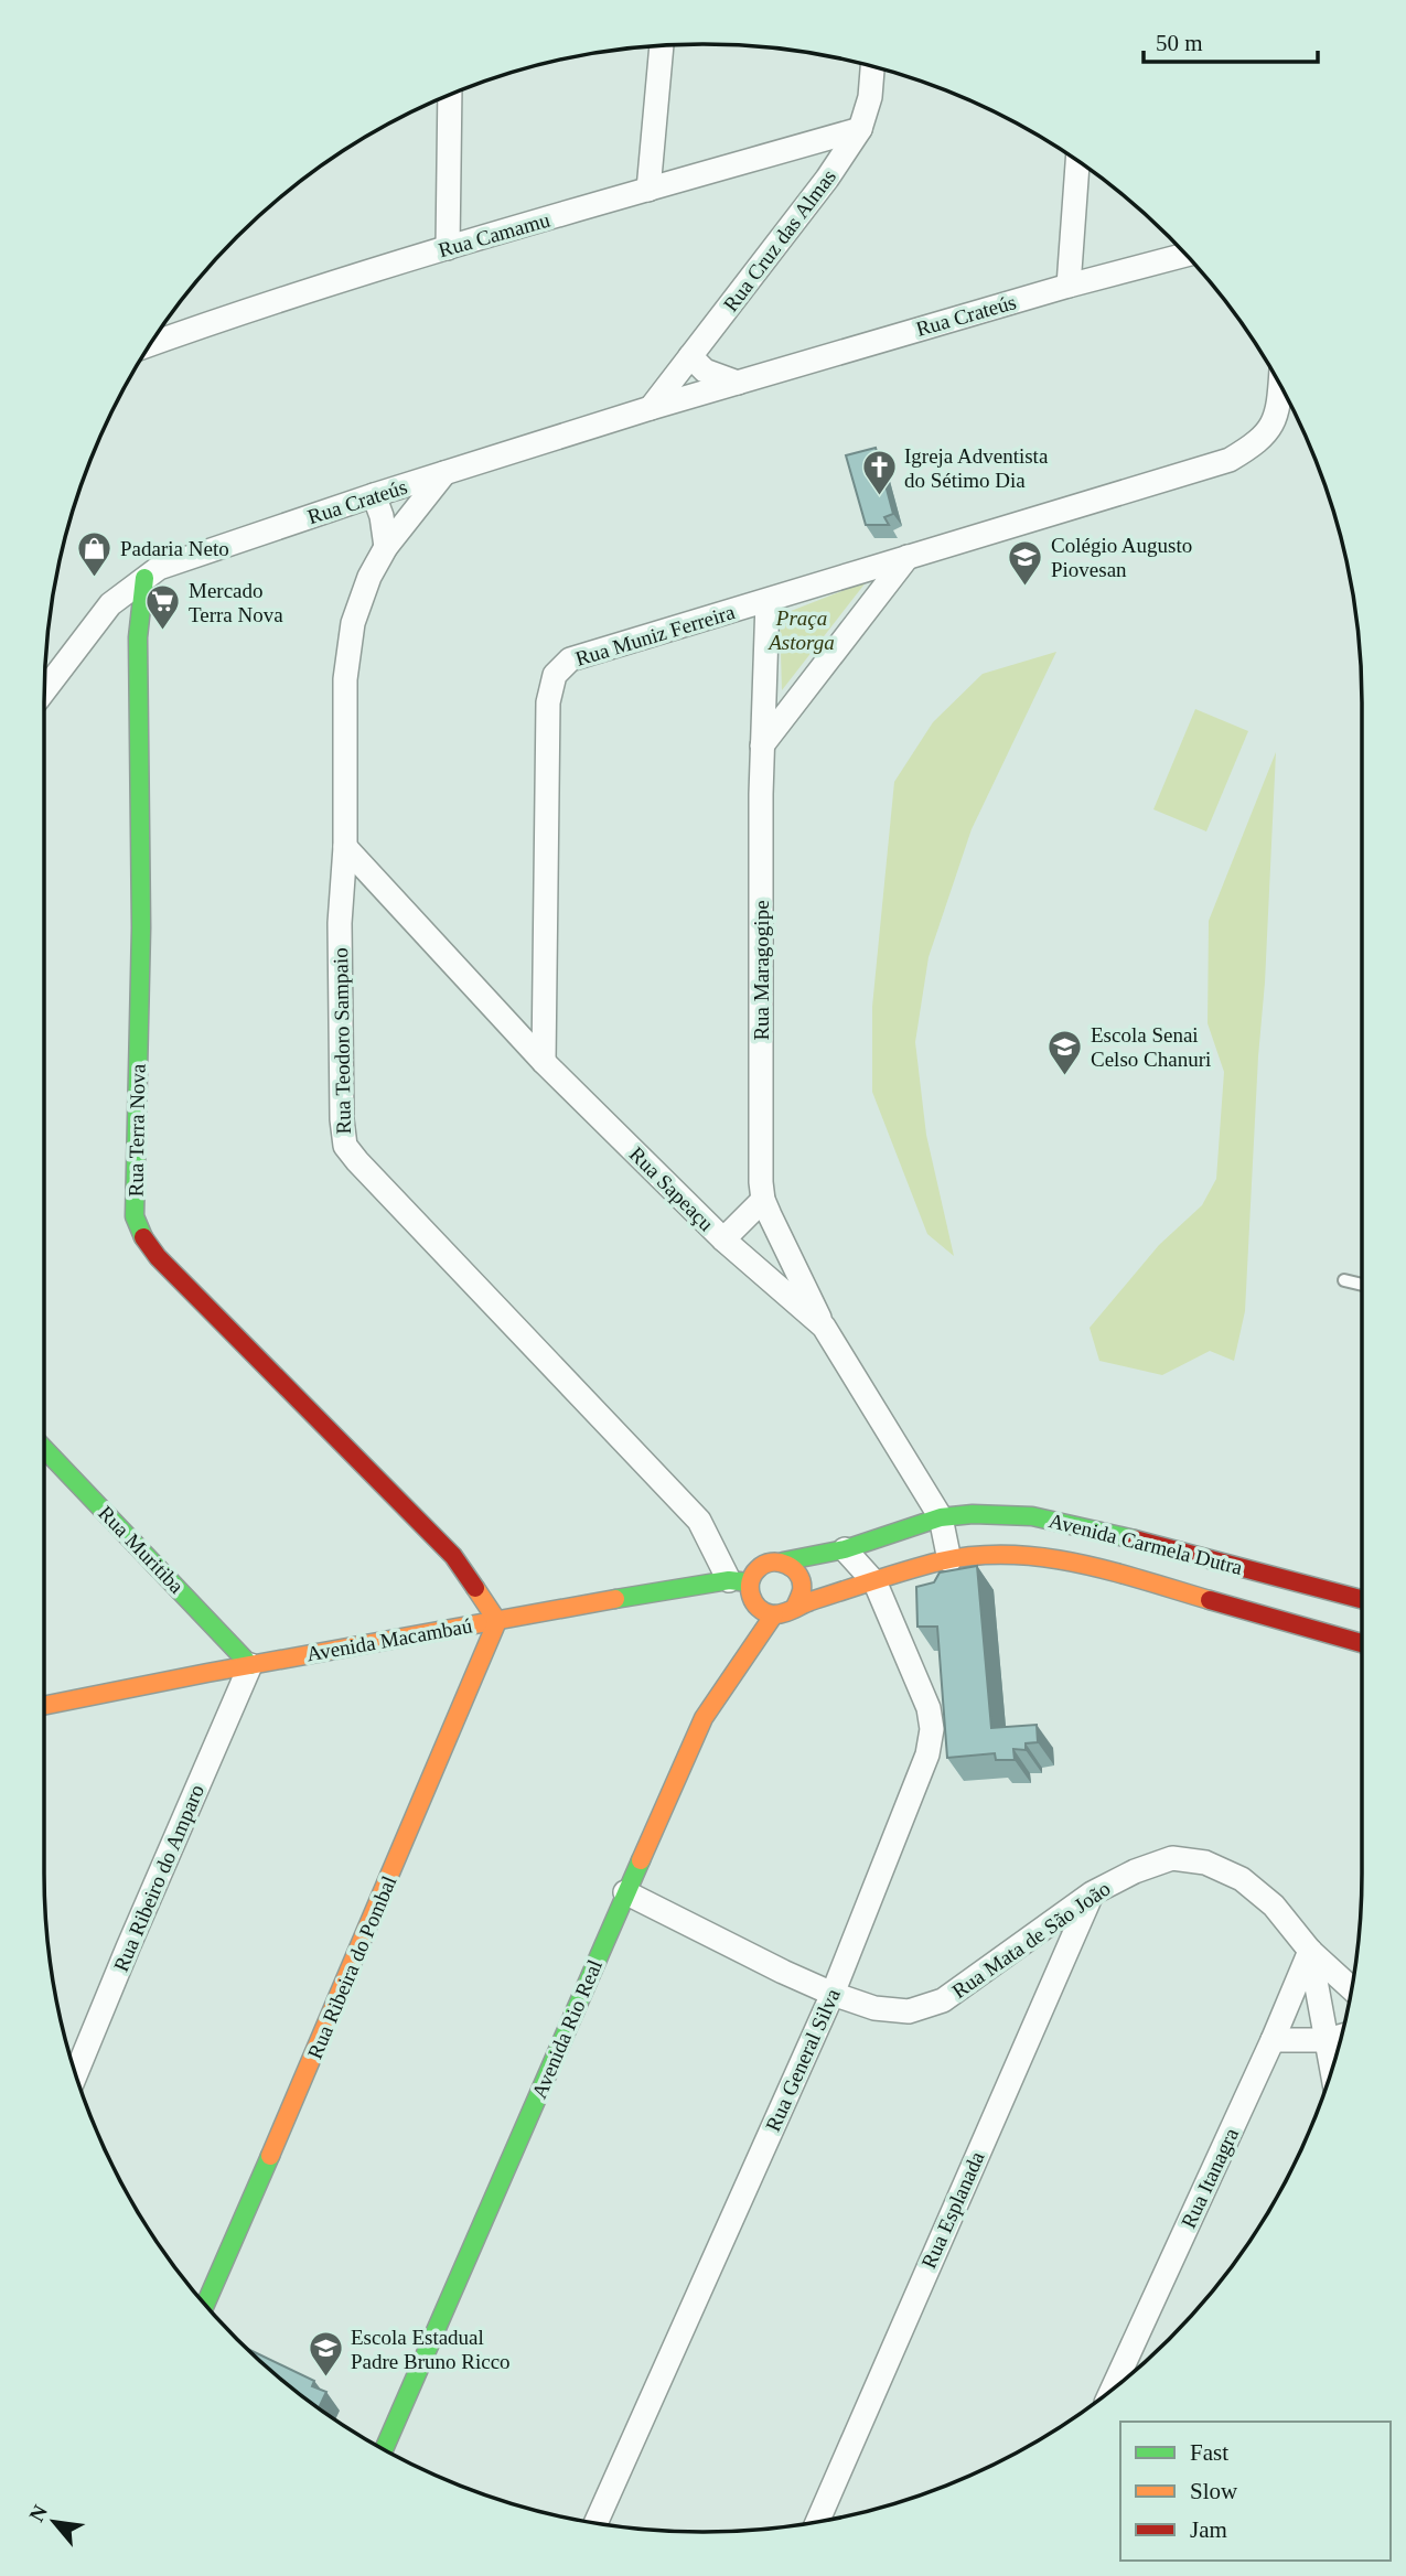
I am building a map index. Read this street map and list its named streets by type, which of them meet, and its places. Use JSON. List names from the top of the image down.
{
  "streets": {
    "street": [
      "Rua Camamu",
      "Rua Cruz das Almas",
      "Rua Crateús",
      "Rua Muniz Ferreira",
      "Rua Maragogipe",
      "Rua Teodoro Sampaio",
      "Rua Terra Nova",
      "Rua Sapeaçu",
      "Avenida Carmela Dutra",
      "Rua Muritiba",
      "Avenida Macambaú",
      "Rua Ribeiro do Amparo",
      "Rua Mata de São João",
      "Rua Ribeira do Pombal",
      "Avenida Rio Real",
      "Rua General Silva",
      "Rua Itanagra",
      "Rua Esplanada"
    ]
  },
  "crossings": [
    ["Rua Camamu", "Rua Cruz das Almas"],
    ["Rua Cruz das Almas", "Rua Crateús"],
    ["Rua Crateús", "Rua Teodoro Sampaio"],
    ["Rua Crateús", "Rua Terra Nova"],
    ["Rua Muniz Ferreira", "Rua Maragogipe"],
    ["Rua Muniz Ferreira", "Rua Sapeaçu"],
    ["Rua Maragogipe", "Rua Sapeaçu"],
    ["Rua Teodoro Sampaio", "Rua Sapeaçu"],
    ["Rua Teodoro Sampaio", "Avenida Carmela Dutra"],
    ["Rua Teodoro Sampaio", "Avenida Macambaú"],
    ["Rua Teodoro Sampaio", "Avenida Rio Real"],
    ["Rua Terra Nova", "Avenida Macambaú"],
    ["Rua Terra Nova", "Rua Ribeira do Pombal"],
    ["Rua Sapeaçu", "Avenida Carmela Dutra"],
    ["Avenida Carmela Dutra", "Avenida Macambaú"],
    ["Avenida Carmela Dutra", "Avenida Rio Real"],
    ["Avenida Carmela Dutra", "Rua General Silva"],
    ["Rua Muritiba", "Avenida Macambaú"],
    ["Rua Muritiba", "Rua Ribeiro do Amparo"],
    ["Avenida Macambaú", "Rua Ribeiro do Amparo"],
    ["Avenida Macambaú", "Rua Ribeira do Pombal"],
    ["Avenida Macambaú", "Avenida Rio Real"],
    ["Rua Mata de São João", "Avenida Rio Real"],
    ["Rua Mata de São João", "Rua General Silva"],
    ["Rua Mata de São João", "Rua Itanagra"],
    ["Rua Mata de São João", "Rua Esplanada"]
  ],
  "parks": ["Praça Astorga"],
  "places": {
    "church": ["Igreja Adventista do Sétimo Dia"],
    "shop": ["Padaria Neto"],
    "school or university": ["Colégio Augusto Piovesan", "Escola Senai Celso Chanuri", "Escola Estadual Padre Bruno Ricco"],
    "supermarket": ["Mercado Terra Nova"]
  },
  "legend": ["Fast", "Slow", "Jam"],
  "scale_bar": "50 m",
  "north": "top left"
}
